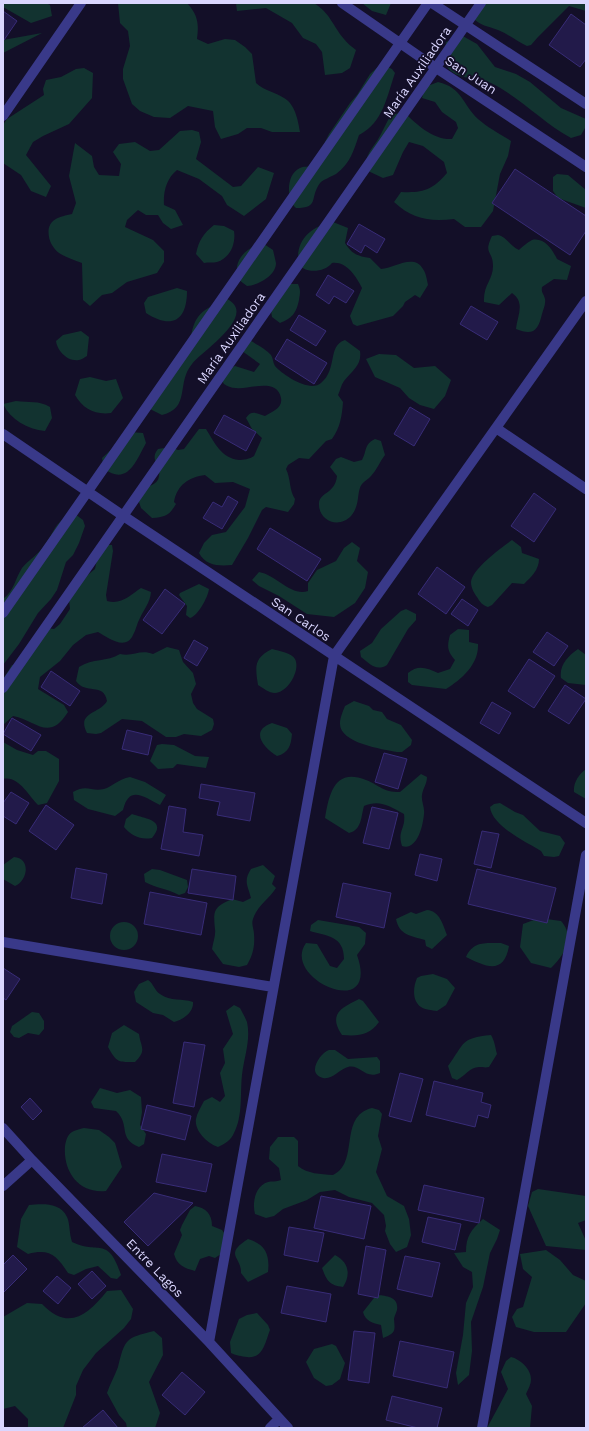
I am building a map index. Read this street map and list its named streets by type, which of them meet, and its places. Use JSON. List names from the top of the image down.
{
  "streets": {
    "street": [
      "María Auxiliadora",
      "San Juan",
      "San Carlos",
      "Entre Lagos"
    ]
  },
  "crossings": [
    ["María Auxiliadora", "San Juan"],
    ["María Auxiliadora", "San Carlos"]
  ]
}
